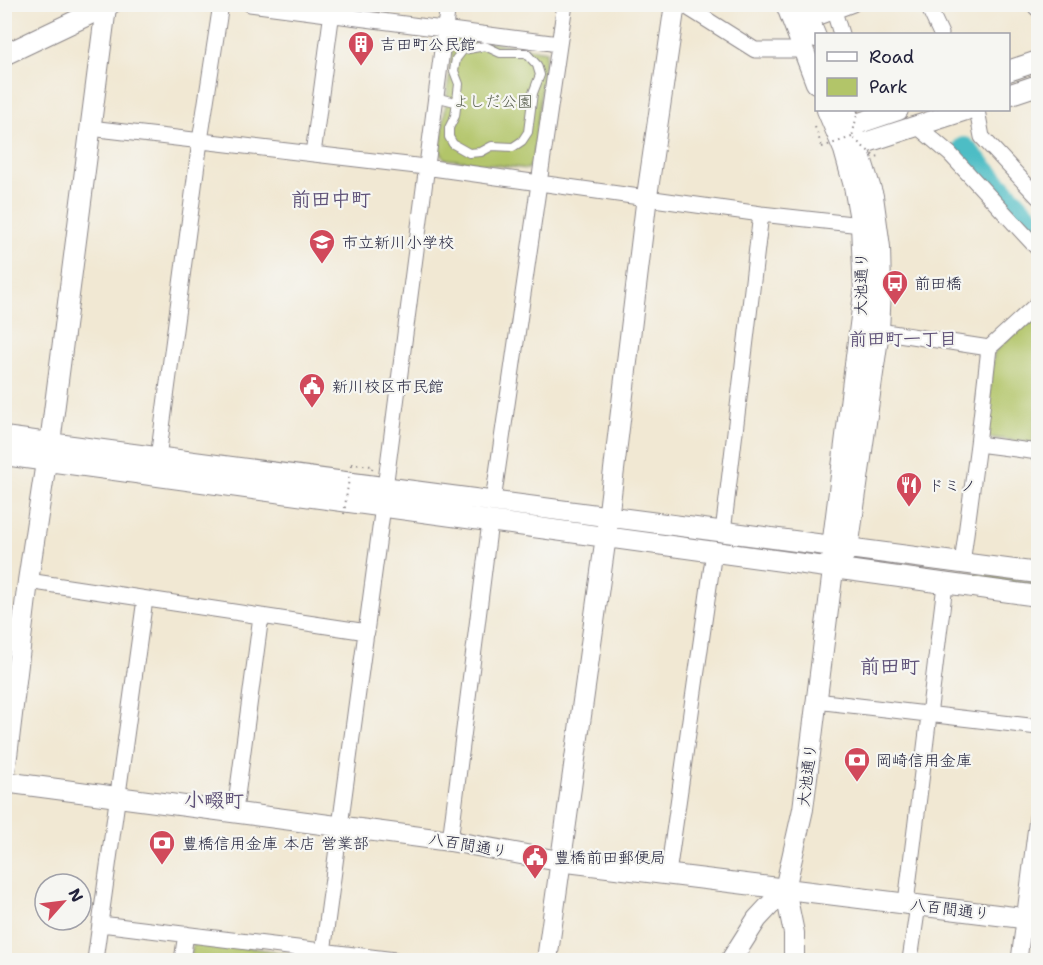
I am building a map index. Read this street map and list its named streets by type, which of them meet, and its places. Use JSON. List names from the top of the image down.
{
  "streets": {
    "street": ["大池通り", "八百間通り"]
  },
  "crossings": [
    ["大池通り", "八百間通り"]
  ],
  "districts": [
    "前田中町",
    "前田町一丁目",
    "前田町",
    "小畷町"
  ],
  "parks": ["よしだ公園"],
  "places": {
    "building": ["吉田町公民館"],
    "school or university": ["市立新川小学校"],
    "bus stop": ["前田橋"],
    "public building": ["新川校区市民館", "豊橋前田郵便局"],
    "restaurant": ["ドミノ"],
    "bank": ["岡崎信用金庫", "豊橋信用金庫 本店 営業部"]
  },
  "legend": ["Road", "Park"],
  "north": "top right"
}
